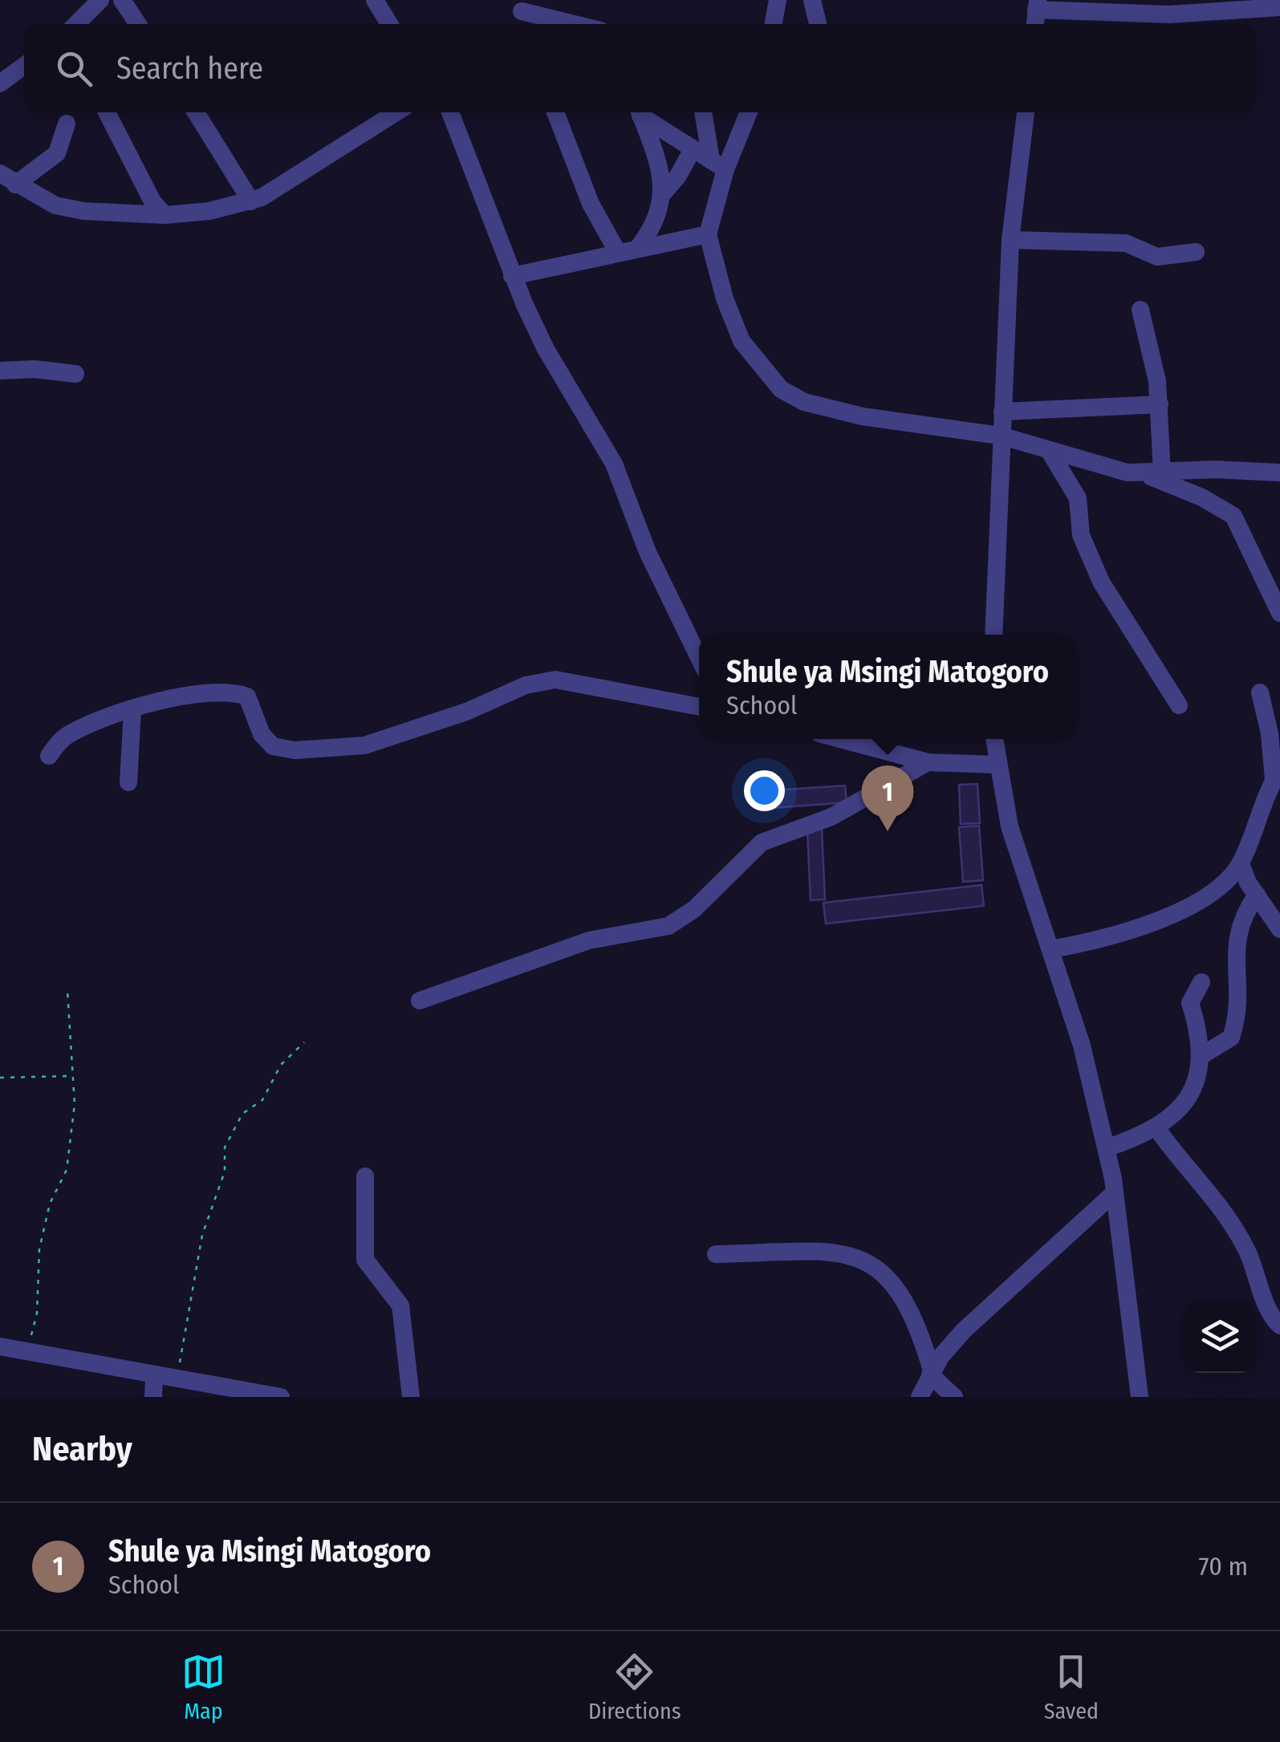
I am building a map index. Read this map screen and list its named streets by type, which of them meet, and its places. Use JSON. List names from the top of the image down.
{
  "page": {
    "search": "Search here",
    "popup": ["Shule ya Msingi Matogoro", "School"],
    "pins": "1",
    "heading": "Nearby",
    "list": [
      {
        "mark": "1",
        "name": "Shule ya Msingi Matogoro",
        "note": "School",
        "value": "70 m"
      }
    ],
    "nav": ["Map", "Directions", "Saved"]
  }
}
